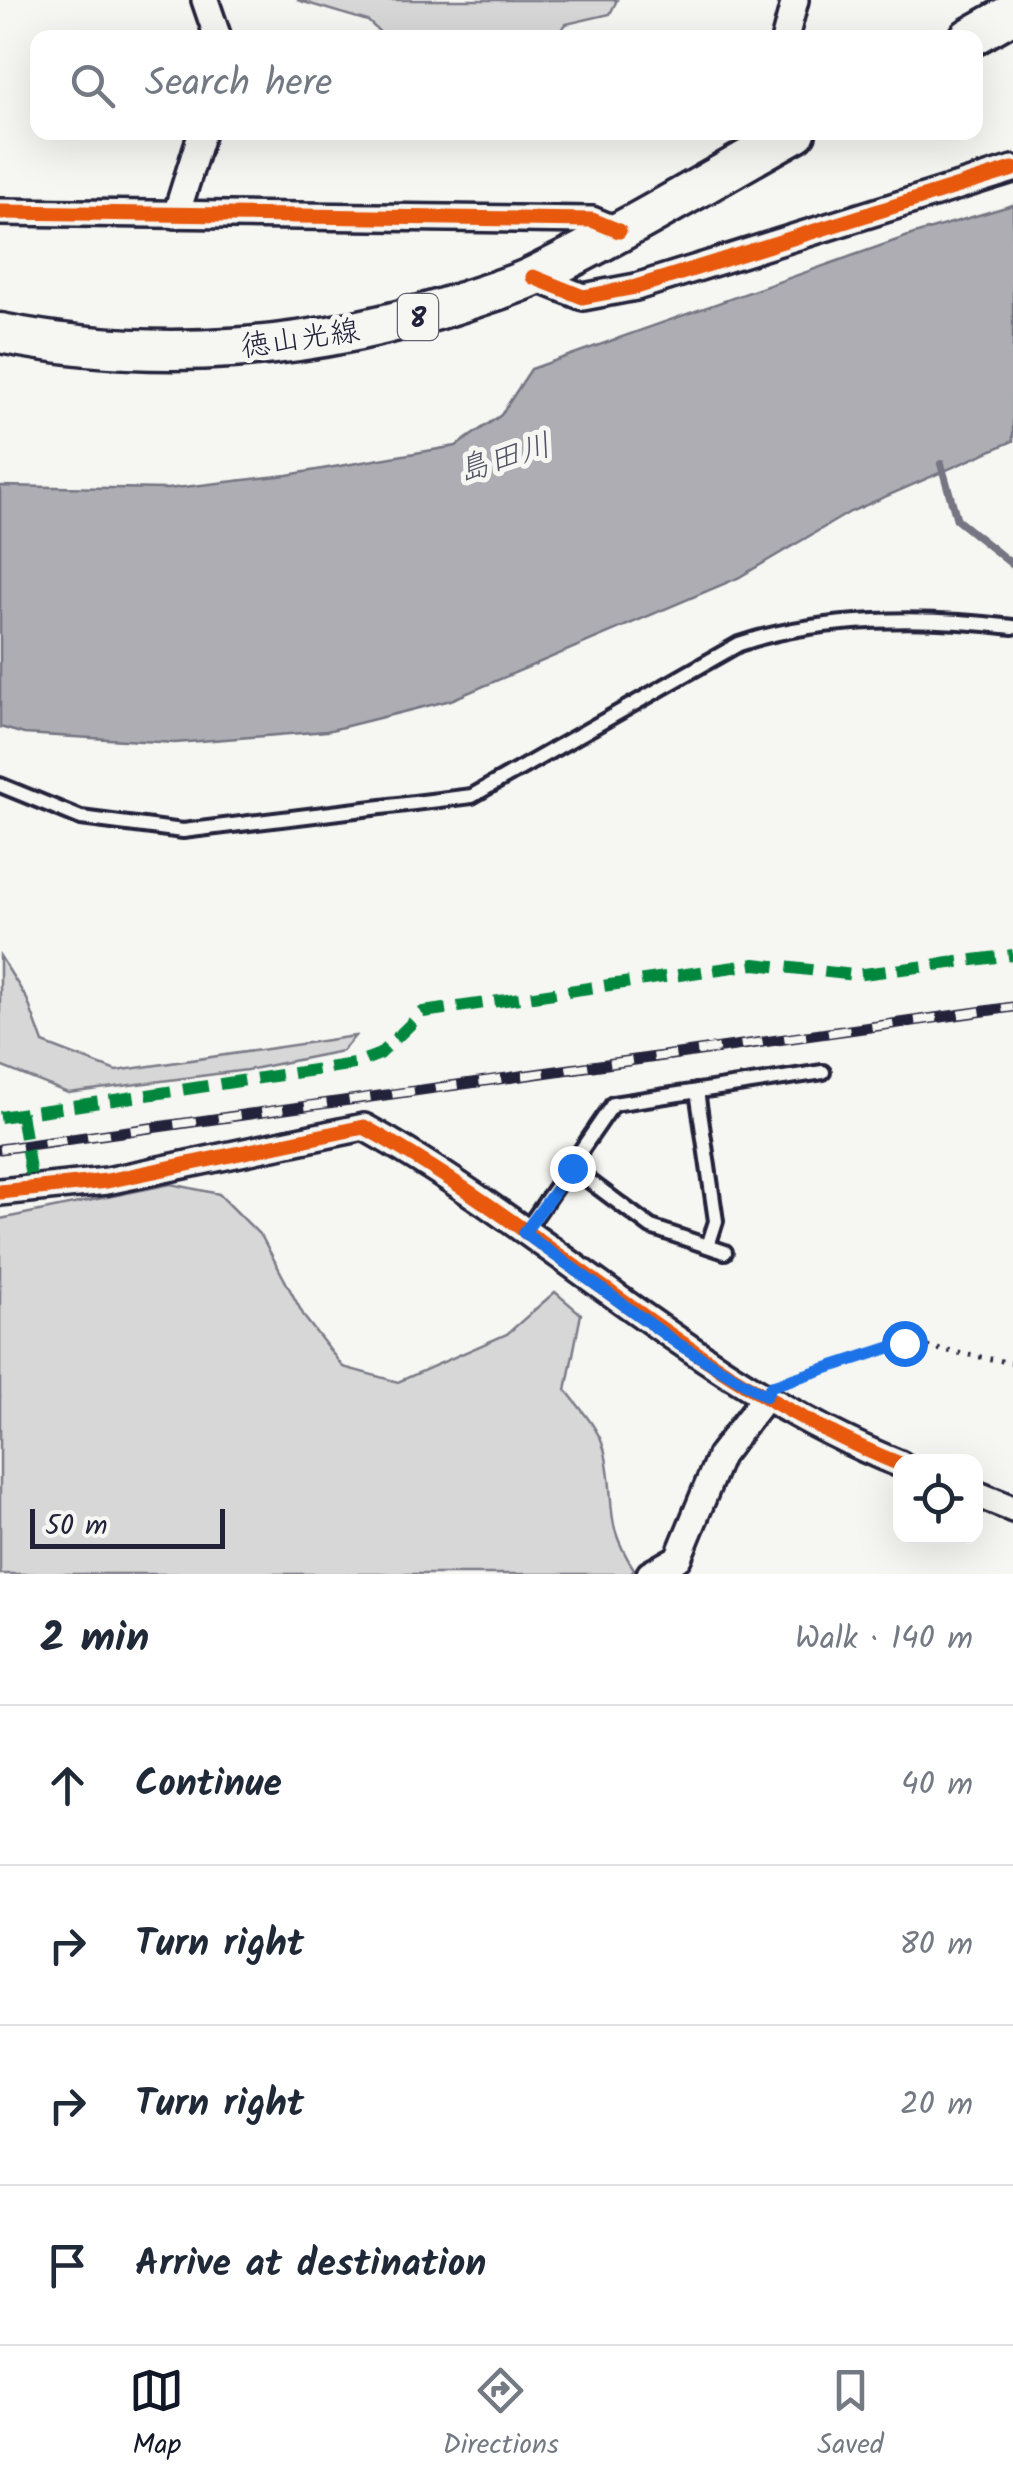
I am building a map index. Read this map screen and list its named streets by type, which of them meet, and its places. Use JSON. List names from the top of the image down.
{
  "streets": {
    "main road": ["8", "徳山光線"]
  },
  "water": ["島田川"],
  "scale_bar": "50 m",
  "page": {
    "search": "Search here",
    "scale": "50 m",
    "heading": ["2 min", "Walk · 140 m"],
    "list": [
      ["Continue", "40 m"],
      ["Turn right", "80 m"],
      ["Turn right", "20 m"],
      "Arrive at destination"
    ],
    "nav": ["Map", "Directions", "Saved"]
  }
}
